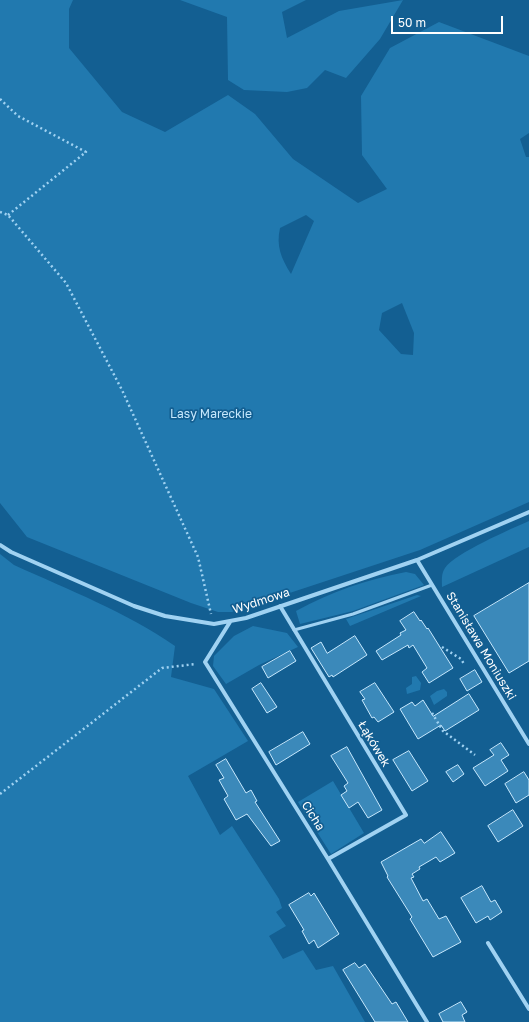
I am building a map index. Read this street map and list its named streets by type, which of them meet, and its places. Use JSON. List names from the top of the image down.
{
  "streets": {
    "street": [
      "Wydmowa",
      "Stanisława Moniuszki",
      "Łąkówek",
      "Cicha"
    ]
  },
  "crossings": [
    ["Wydmowa", "Stanisława Moniuszki"],
    ["Wydmowa", "Łąkówek"],
    ["Łąkówek", "Cicha"]
  ],
  "parks": ["Lasy Mareckie"],
  "scale_bar": "50 m"
}
